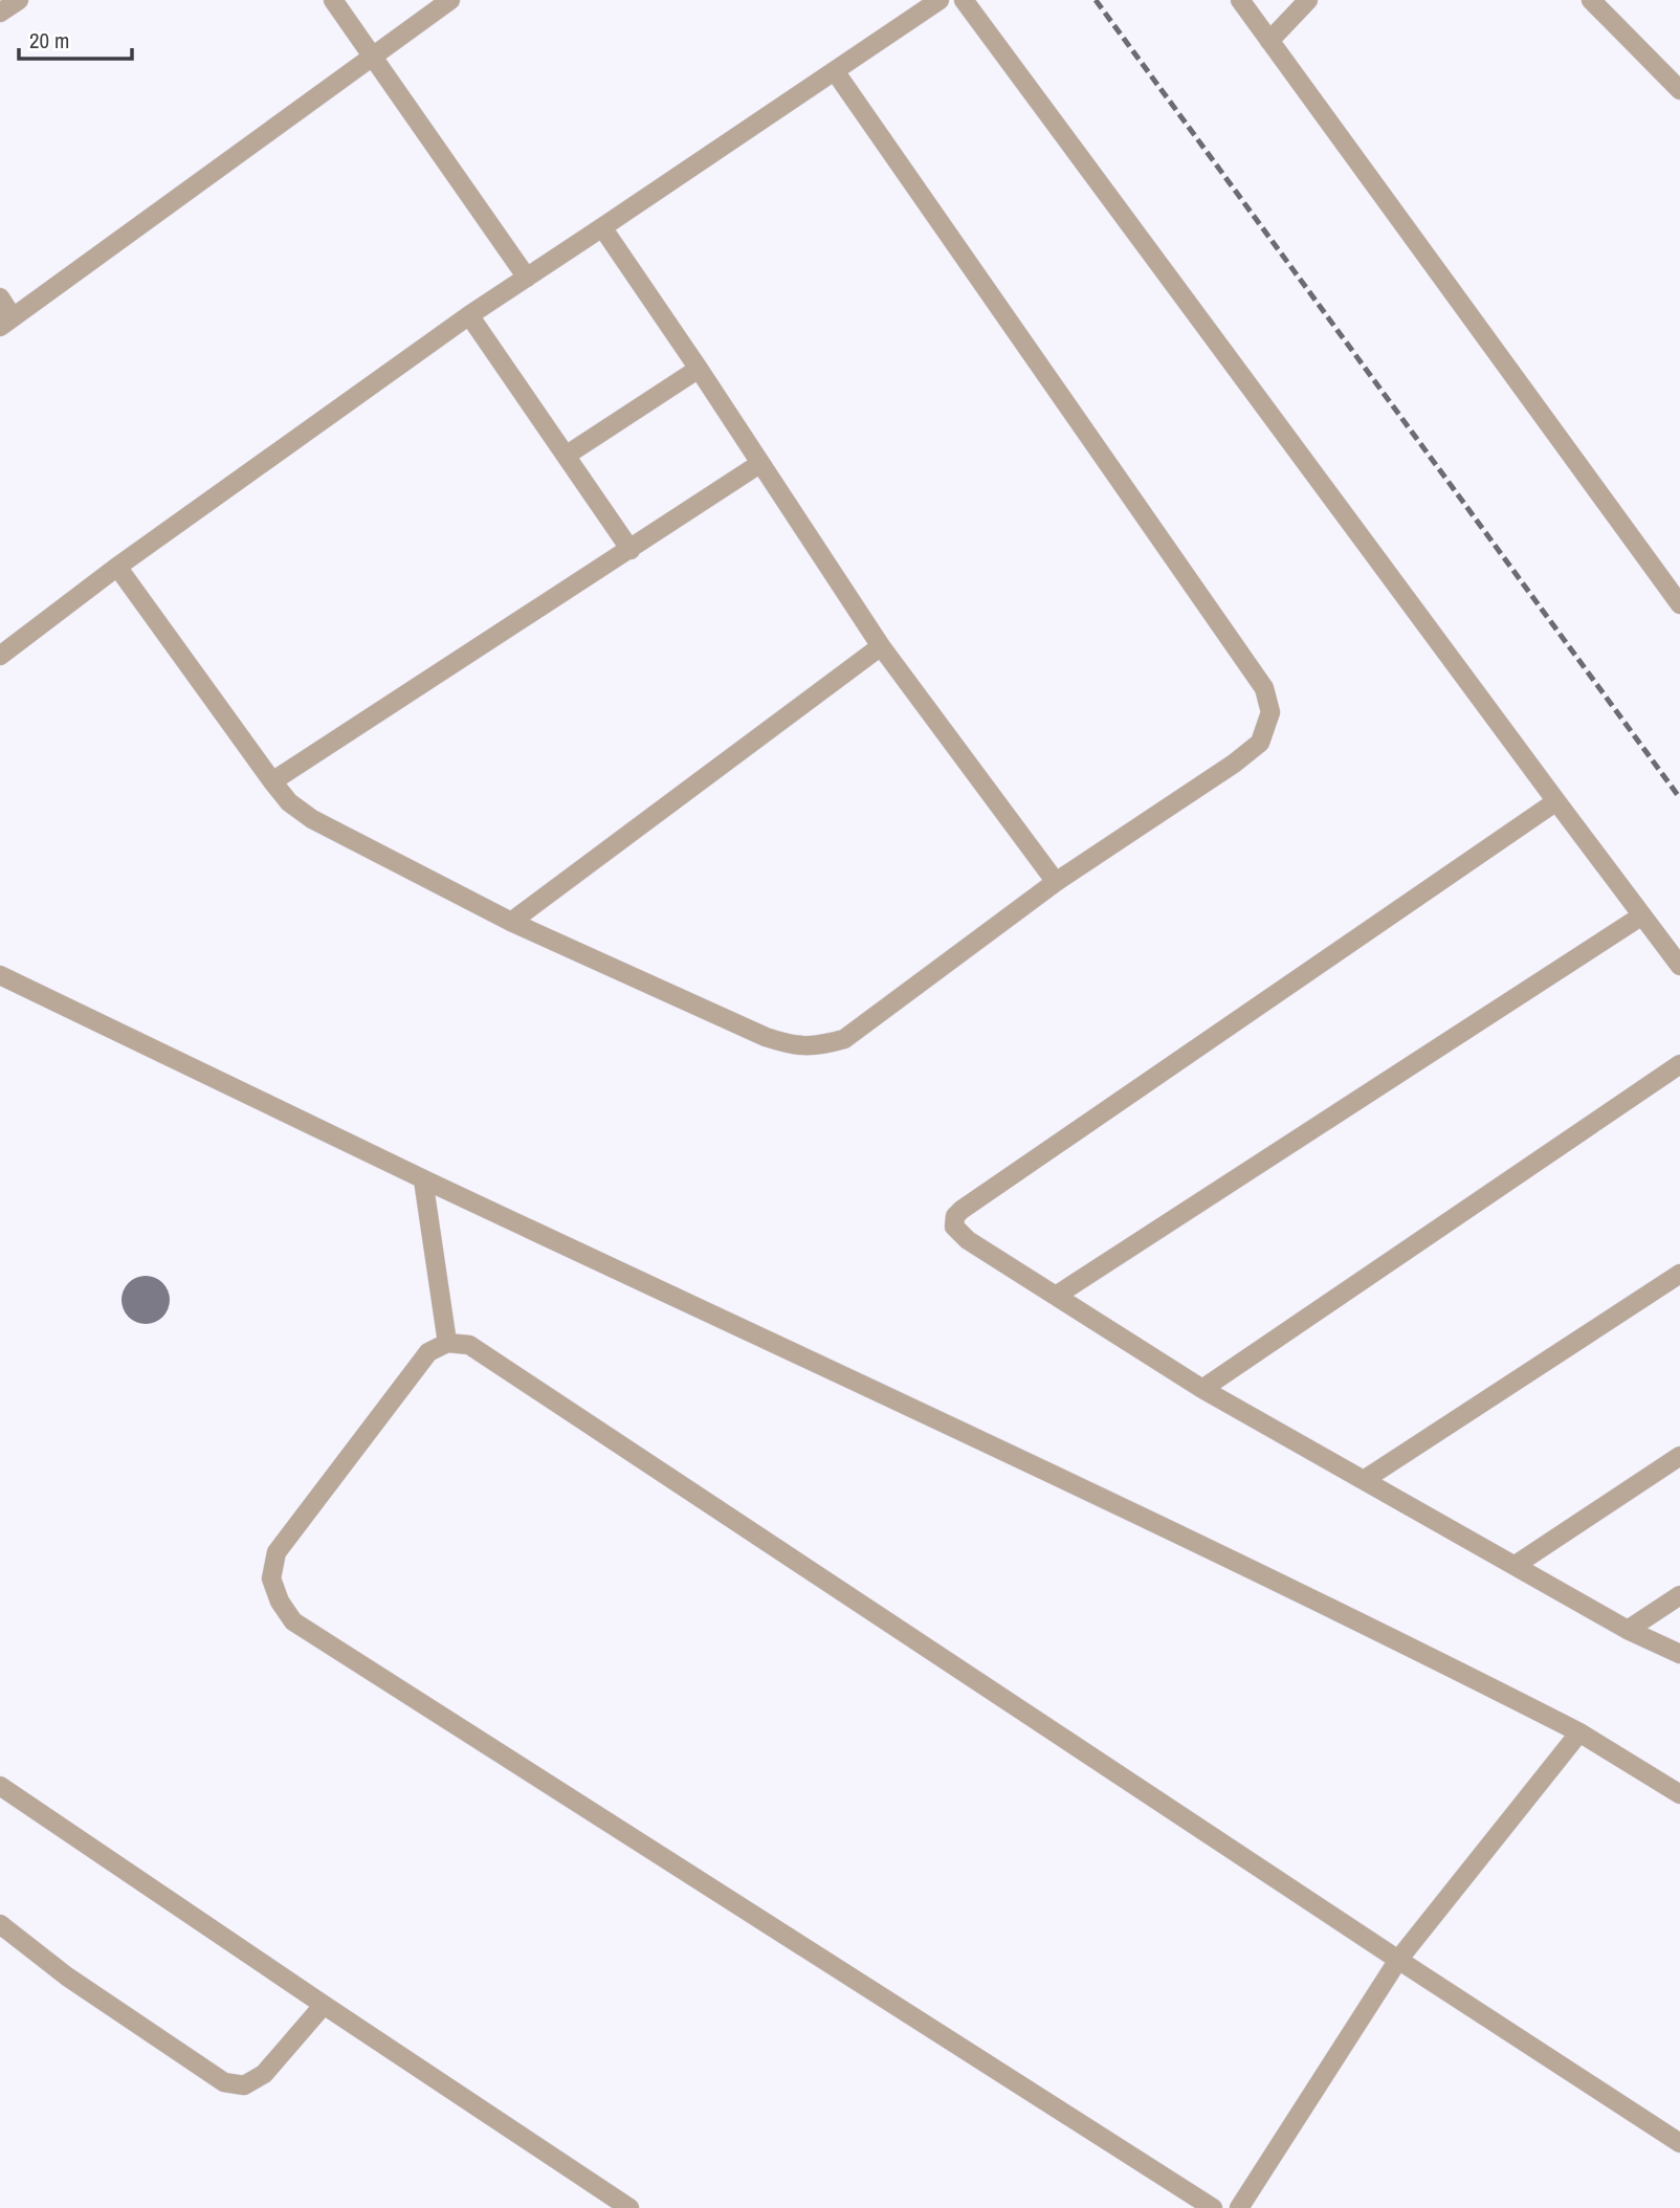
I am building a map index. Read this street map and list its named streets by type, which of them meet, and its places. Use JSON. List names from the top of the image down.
{
  "scale_bar": "20 m"
}
